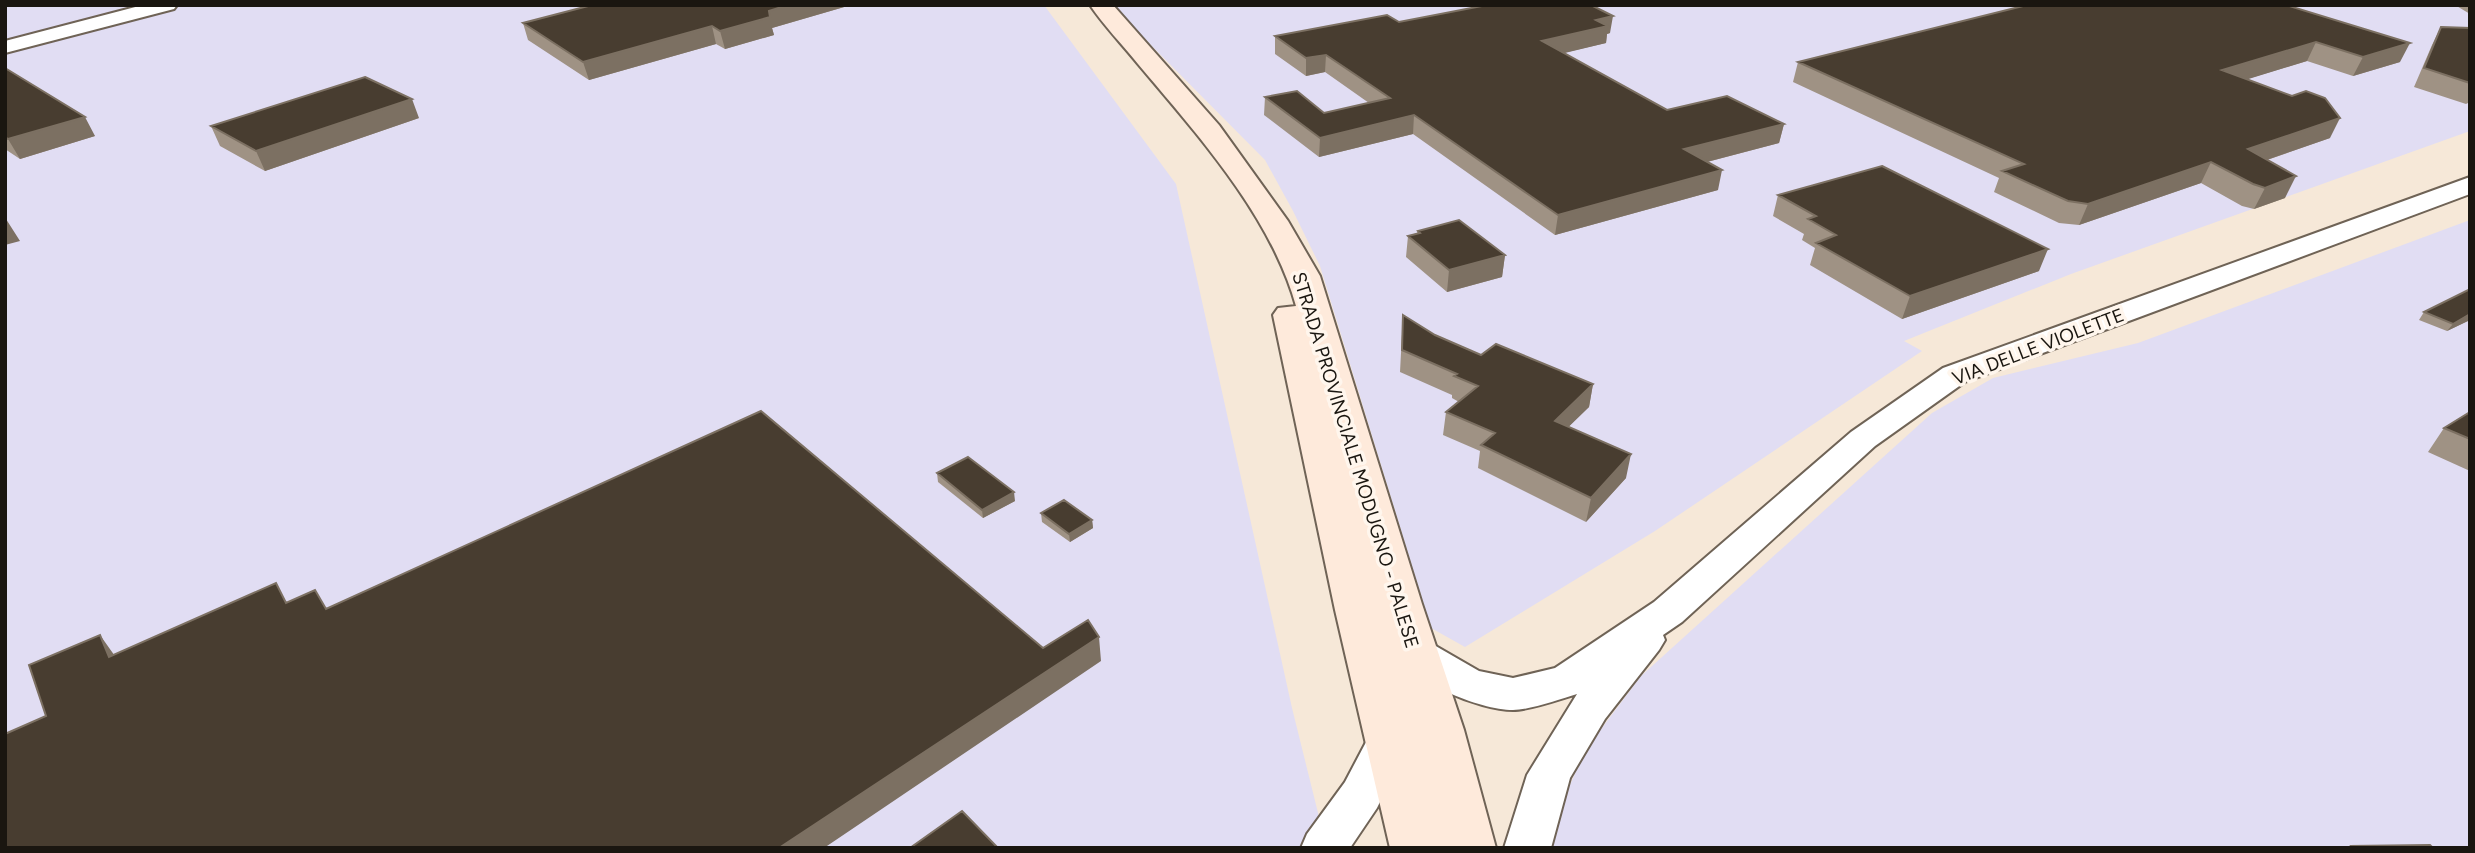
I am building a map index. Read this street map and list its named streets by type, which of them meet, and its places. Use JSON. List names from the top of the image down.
{
  "streets": {
    "main road": ["STRADA PROVINCIALE MODUGNO - PALESE"],
    "street": ["VIA DELLE VIOLETTE"]
  }
}
